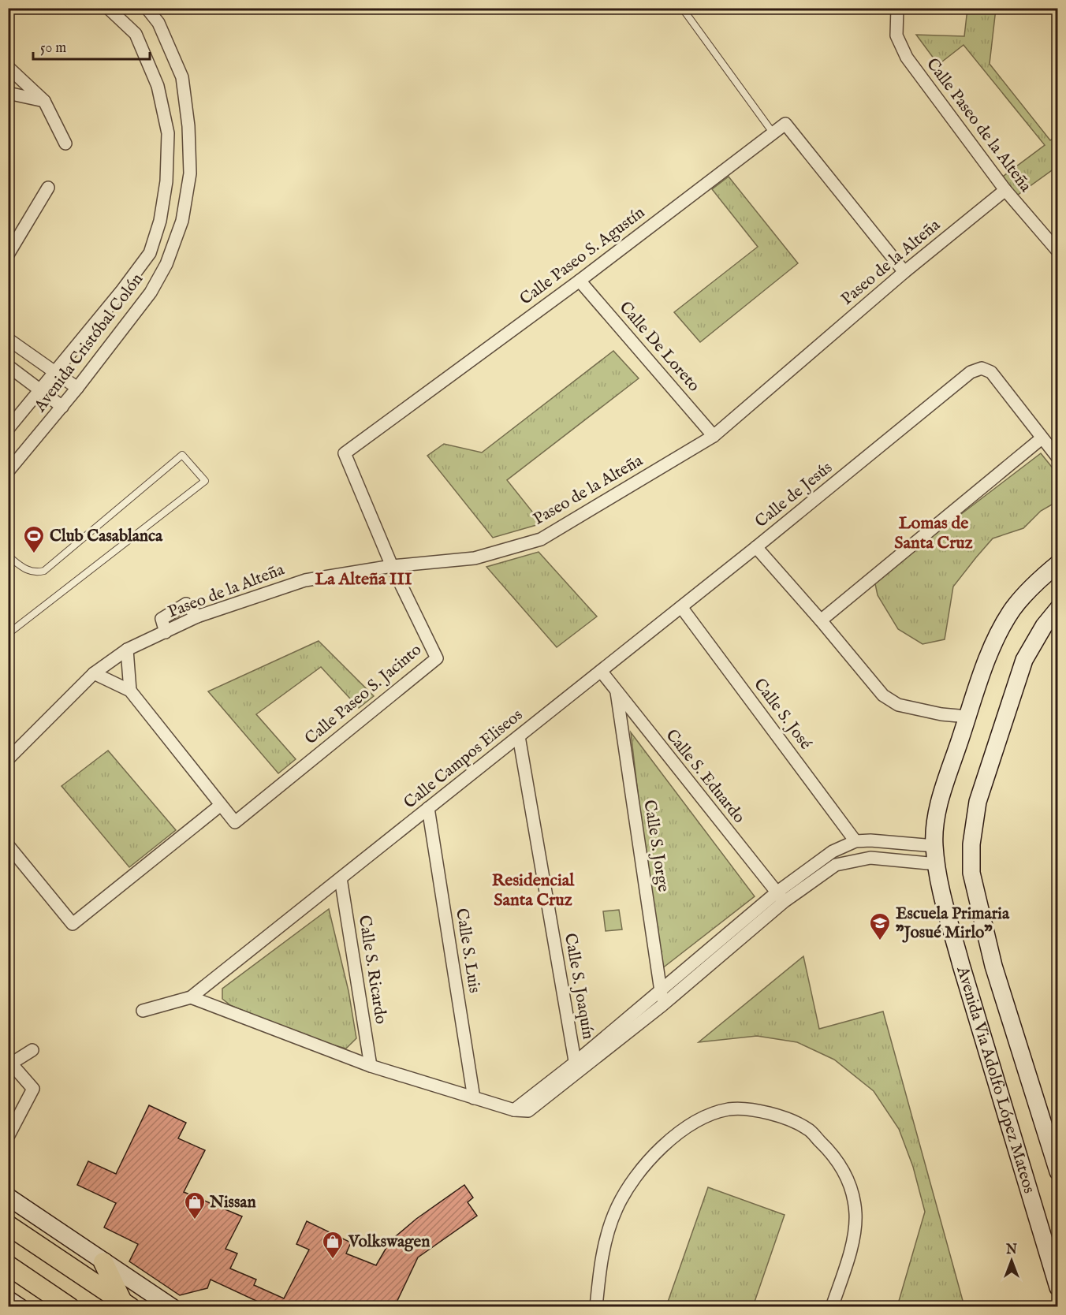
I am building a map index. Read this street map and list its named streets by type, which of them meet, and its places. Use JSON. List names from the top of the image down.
{
  "streets": {
    "main road": ["Avenida Via Adolfo López Mateos"],
    "street": [
      "Calle Paseo de la Alteña",
      "Calle Paseo S. Agustín",
      "Paseo de la Alteña",
      "Avenida Cristóbal Colón",
      "Calle De Loreto",
      "Calle de Jesús",
      "Calle Paseo S. Jacinto",
      "Calle S. José",
      "Calle Campos Eliseos",
      "Calle S. Eduardo",
      "Calle S. Jorge",
      "Calle S. Luis",
      "Calle S. Ricardo",
      "Calle S. Joaquín"
    ]
  },
  "crossings": [
    ["Calle Paseo de la Alteña", "Paseo de la Alteña"],
    ["Calle Paseo S. Agustín", "Paseo de la Alteña"],
    ["Calle Paseo S. Agustín", "Calle De Loreto"],
    ["Calle Paseo S. Agustín", "Calle Paseo S. Jacinto"],
    ["Paseo de la Alteña", "Calle De Loreto"],
    ["Paseo de la Alteña", "Calle Paseo S. Jacinto"],
    ["Calle de Jesús", "Calle Campos Eliseos"],
    ["Calle de Jesús", "Avenida Via Adolfo López Mateos"],
    ["Calle S. José", "Calle Campos Eliseos"],
    ["Calle Campos Eliseos", "Calle S. Eduardo"],
    ["Calle Campos Eliseos", "Calle S. Luis"],
    ["Calle Campos Eliseos", "Calle S. Ricardo"],
    ["Calle Campos Eliseos", "Calle S. Joaquín"],
    ["Calle S. Eduardo", "Calle S. Jorge"]
  ],
  "districts": ["Lomas de Santa Cruz", "La Alteña III", "Residencial Santa Cruz"],
  "places": {
    "sports": ["Club Casablanca"],
    "school or university": ["Escuela Primaria \"Josué Mirlo\""],
    "shop": ["Nissan", "Volkswagen"]
  },
  "scale_bar": "50 m",
  "north": "top"
}
